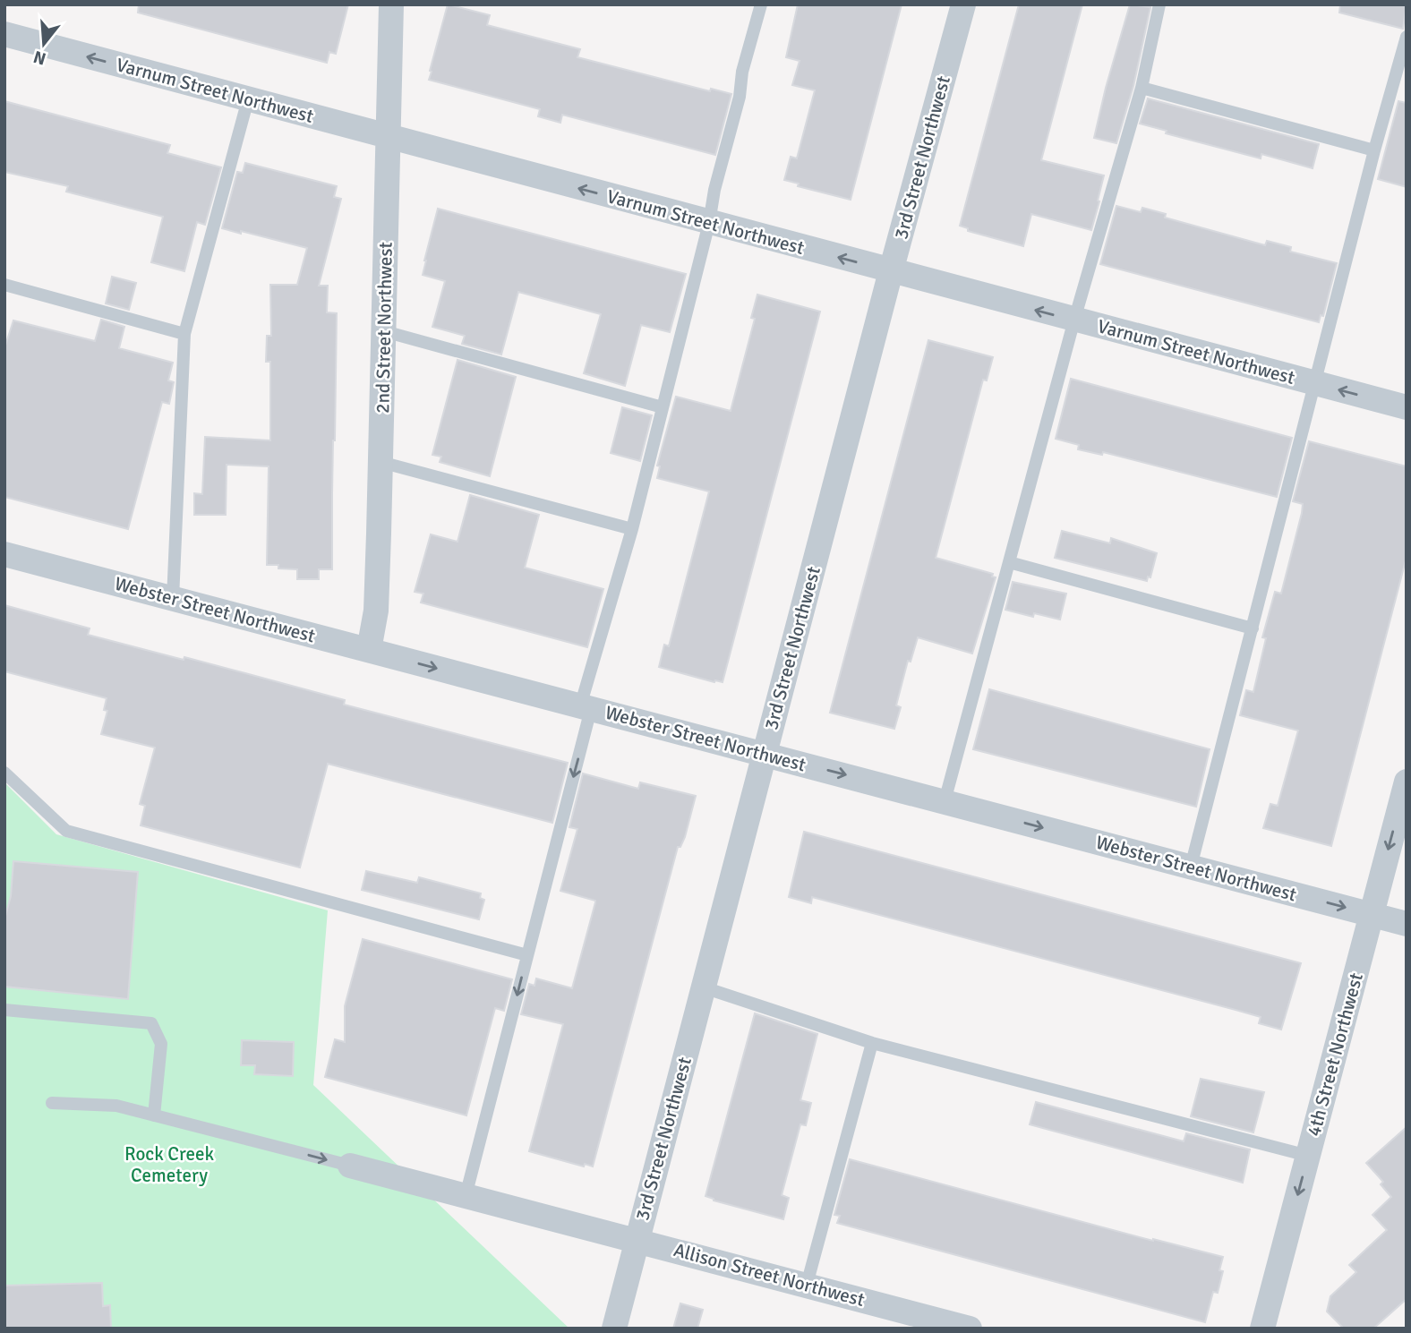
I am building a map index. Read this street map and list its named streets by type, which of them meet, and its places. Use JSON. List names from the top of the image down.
{
  "streets": {
    "street": [
      "Varnum Street Northwest",
      "3rd Street Northwest",
      "2nd Street Northwest",
      "Webster Street Northwest",
      "4th Street Northwest",
      "Allison Street Northwest"
    ]
  },
  "crossings": [
    ["Varnum Street Northwest", "3rd Street Northwest"],
    ["Varnum Street Northwest", "2nd Street Northwest"],
    ["3rd Street Northwest", "Webster Street Northwest"],
    ["3rd Street Northwest", "Allison Street Northwest"],
    ["2nd Street Northwest", "Webster Street Northwest"],
    ["Webster Street Northwest", "4th Street Northwest"]
  ],
  "one_way": ["Varnum Street Northwest", "Webster Street Northwest", "4th Street Northwest"],
  "parks": ["Rock Creek Cemetery"],
  "north": "bottom"
}
